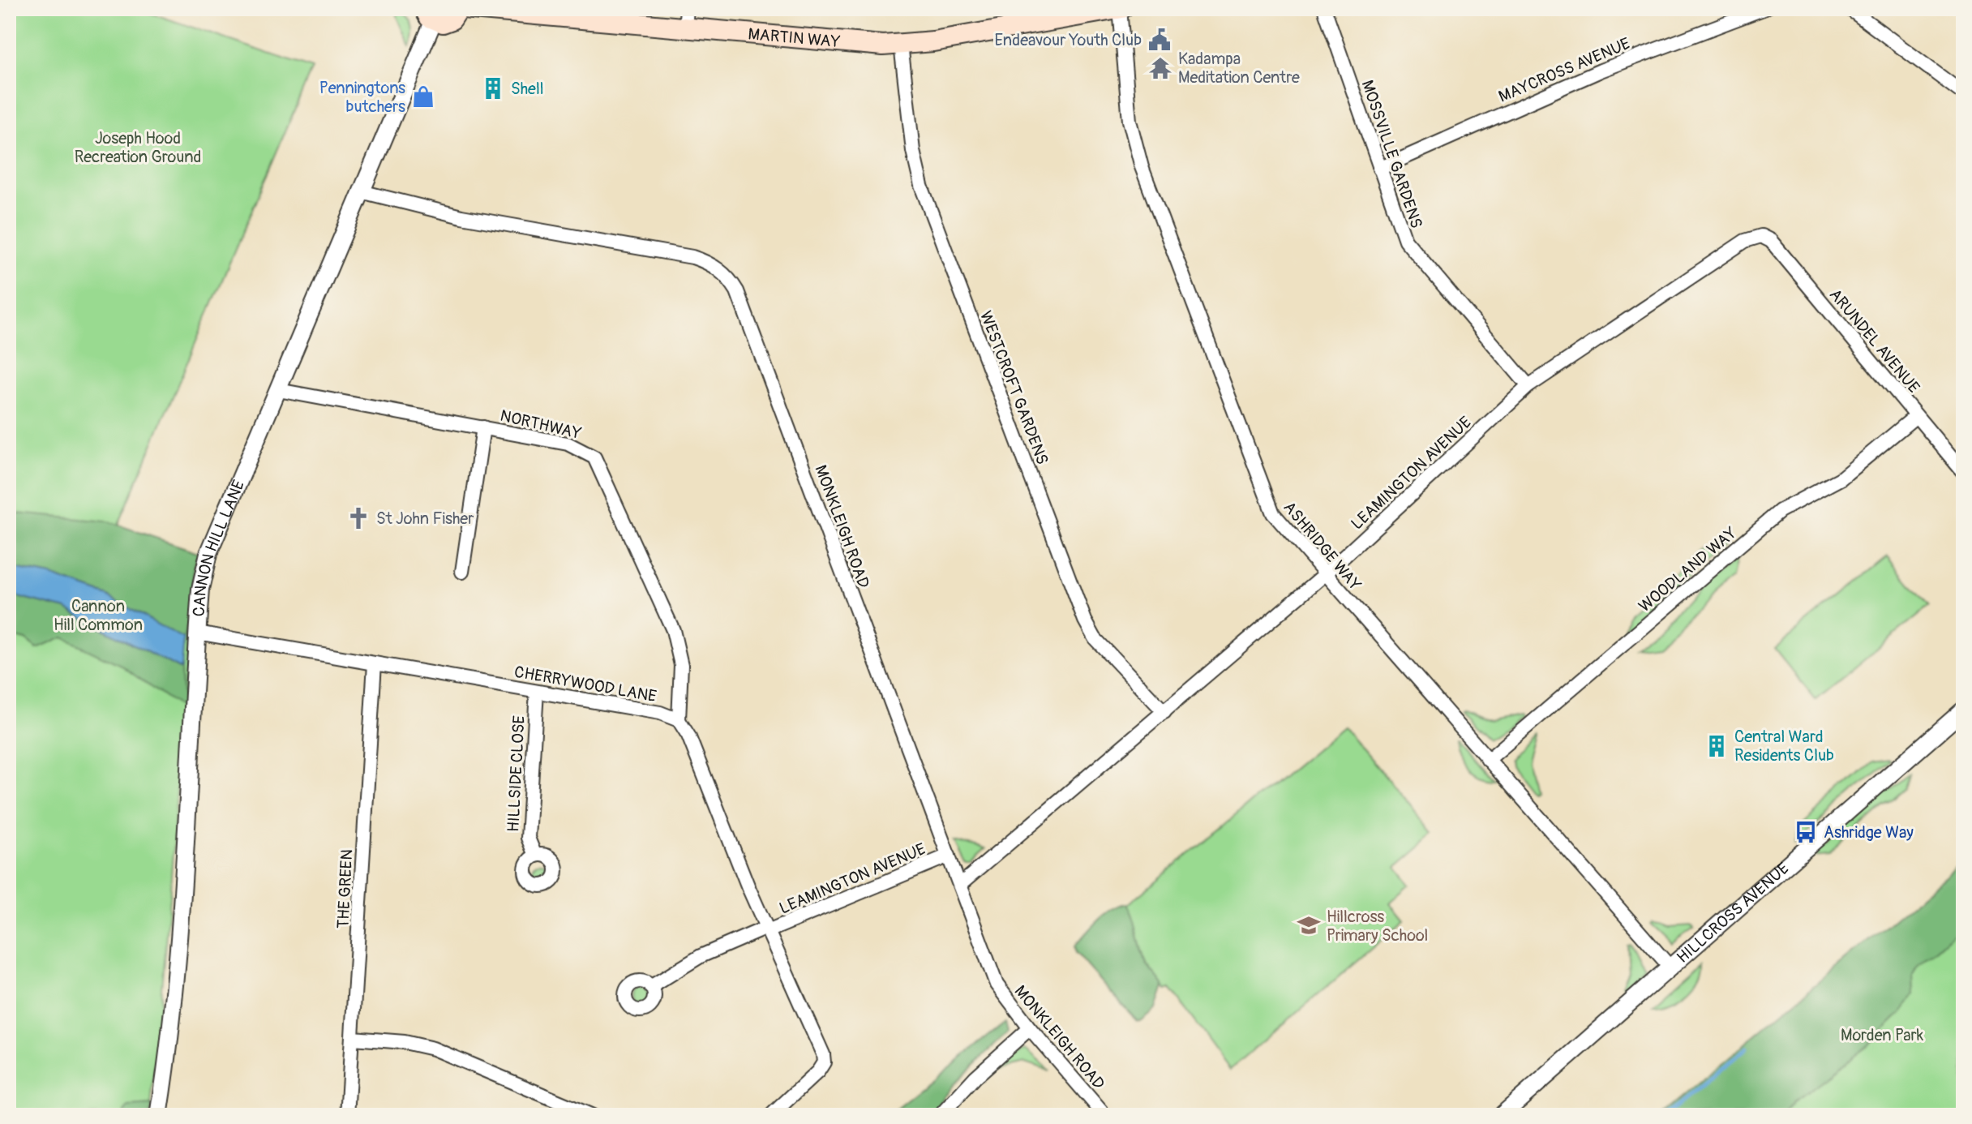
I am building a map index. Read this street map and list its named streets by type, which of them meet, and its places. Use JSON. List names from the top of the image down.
{
  "streets": {
    "main road": ["MARTIN WAY"],
    "street": [
      "MAYCROSS AVENUE",
      "MOSSVILLE GARDENS",
      "ARUNDEL AVENUE",
      "WESTCROFT GARDENS",
      "NORTHWAY",
      "LEAMINGTON AVENUE",
      "MONKLEIGH ROAD",
      "ASHRIDGE WAY",
      "CANNON HILL LANE",
      "WOODLAND WAY",
      "CHERRYWOOD LANE",
      "HILLSIDE CLOSE",
      "THE GREEN",
      "HILLCROSS AVENUE"
    ]
  },
  "crossings": [
    ["MARTIN WAY", "WESTCROFT GARDENS"],
    ["MARTIN WAY", "ASHRIDGE WAY"],
    ["MAYCROSS AVENUE", "MOSSVILLE GARDENS"],
    ["MOSSVILLE GARDENS", "LEAMINGTON AVENUE"],
    ["ARUNDEL AVENUE", "LEAMINGTON AVENUE"],
    ["ARUNDEL AVENUE", "WOODLAND WAY"],
    ["WESTCROFT GARDENS", "LEAMINGTON AVENUE"],
    ["NORTHWAY", "CANNON HILL LANE"],
    ["NORTHWAY", "CHERRYWOOD LANE"],
    ["LEAMINGTON AVENUE", "MONKLEIGH ROAD"],
    ["LEAMINGTON AVENUE", "ASHRIDGE WAY"],
    ["MONKLEIGH ROAD", "CANNON HILL LANE"],
    ["ASHRIDGE WAY", "WOODLAND WAY"],
    ["ASHRIDGE WAY", "HILLCROSS AVENUE"],
    ["CANNON HILL LANE", "CHERRYWOOD LANE"],
    ["CHERRYWOOD LANE", "HILLSIDE CLOSE"],
    ["CHERRYWOOD LANE", "THE GREEN"]
  ],
  "parks": ["Joseph Hood Recreation Ground", "Cannon Hill Common", "Morden Park"],
  "places": {
    "public building": ["Endeavour Youth Club"],
    "temple": ["Kadampa Meditation Centre"],
    "building": ["Shell", "Central Ward Residents Club"],
    "shop": ["Penningtons butchers"],
    "church": ["St John Fisher"],
    "bus stop": ["Ashridge Way"],
    "school or university": ["Hillcross Primary School"]
  }
}
